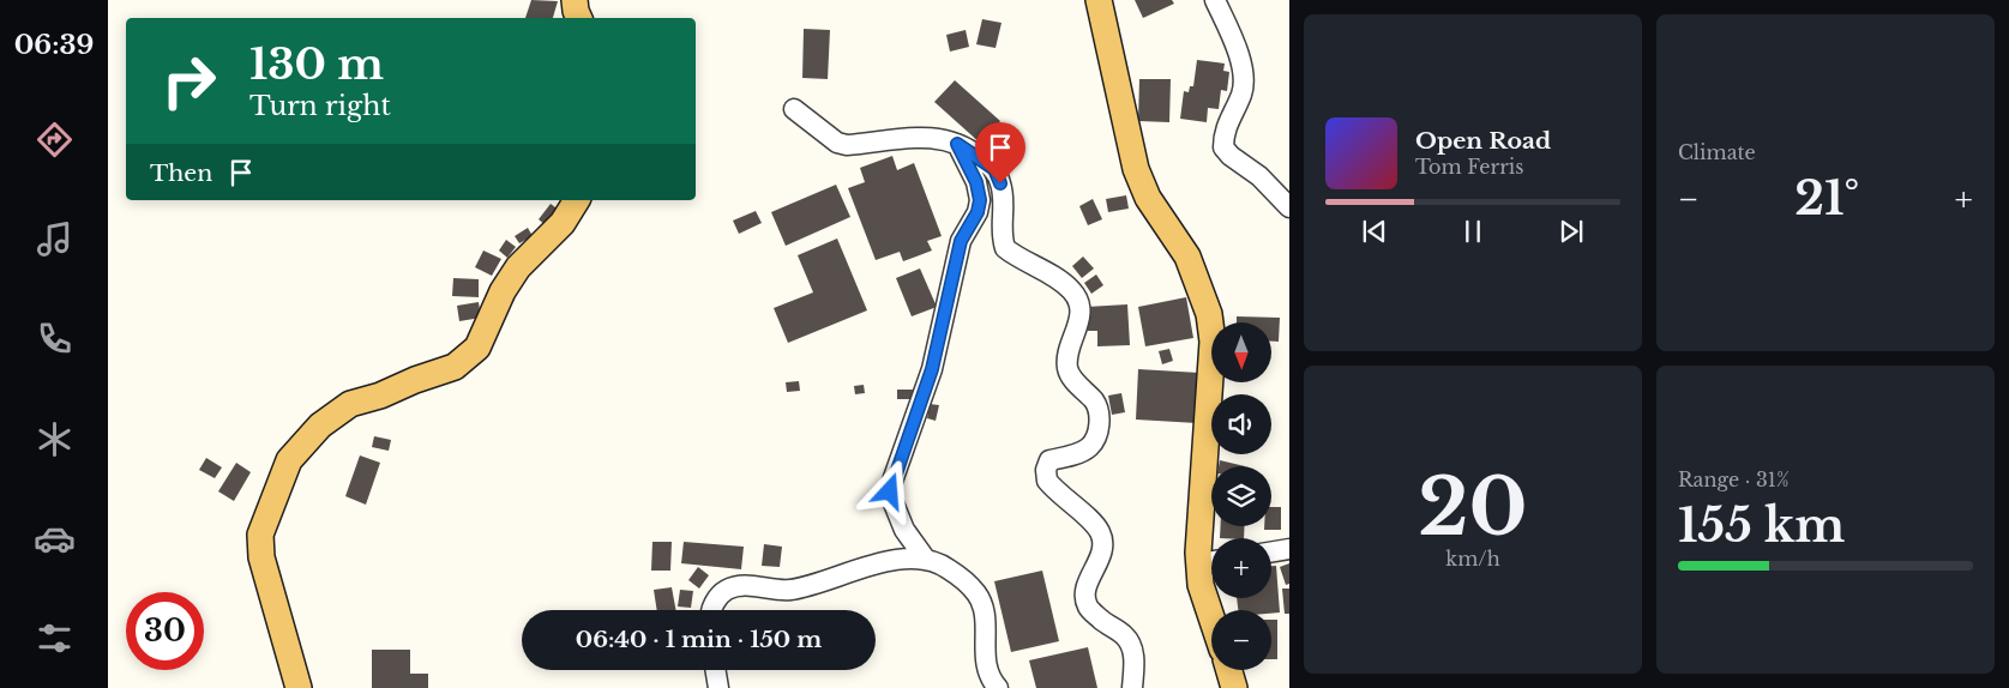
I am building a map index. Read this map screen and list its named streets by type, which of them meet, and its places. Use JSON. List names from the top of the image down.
{
  "north": "bottom",
  "page": {
    "tabs": "06:39",
    "tile": [
      "Climate",
      ["20", "km/h"],
      ["Range · 31%", "155 km"]
    ],
    "turn": ["130 m", "Turn right"],
    "song": ["Open Road", "Tom Ferris"],
    "then": "Then",
    "heat": ["−", "21°", "+"],
    "map_buttons": ["+", "−"],
    "limit": "30",
    "trip": "06:40 · 1 min · 150 m"
  }
}
